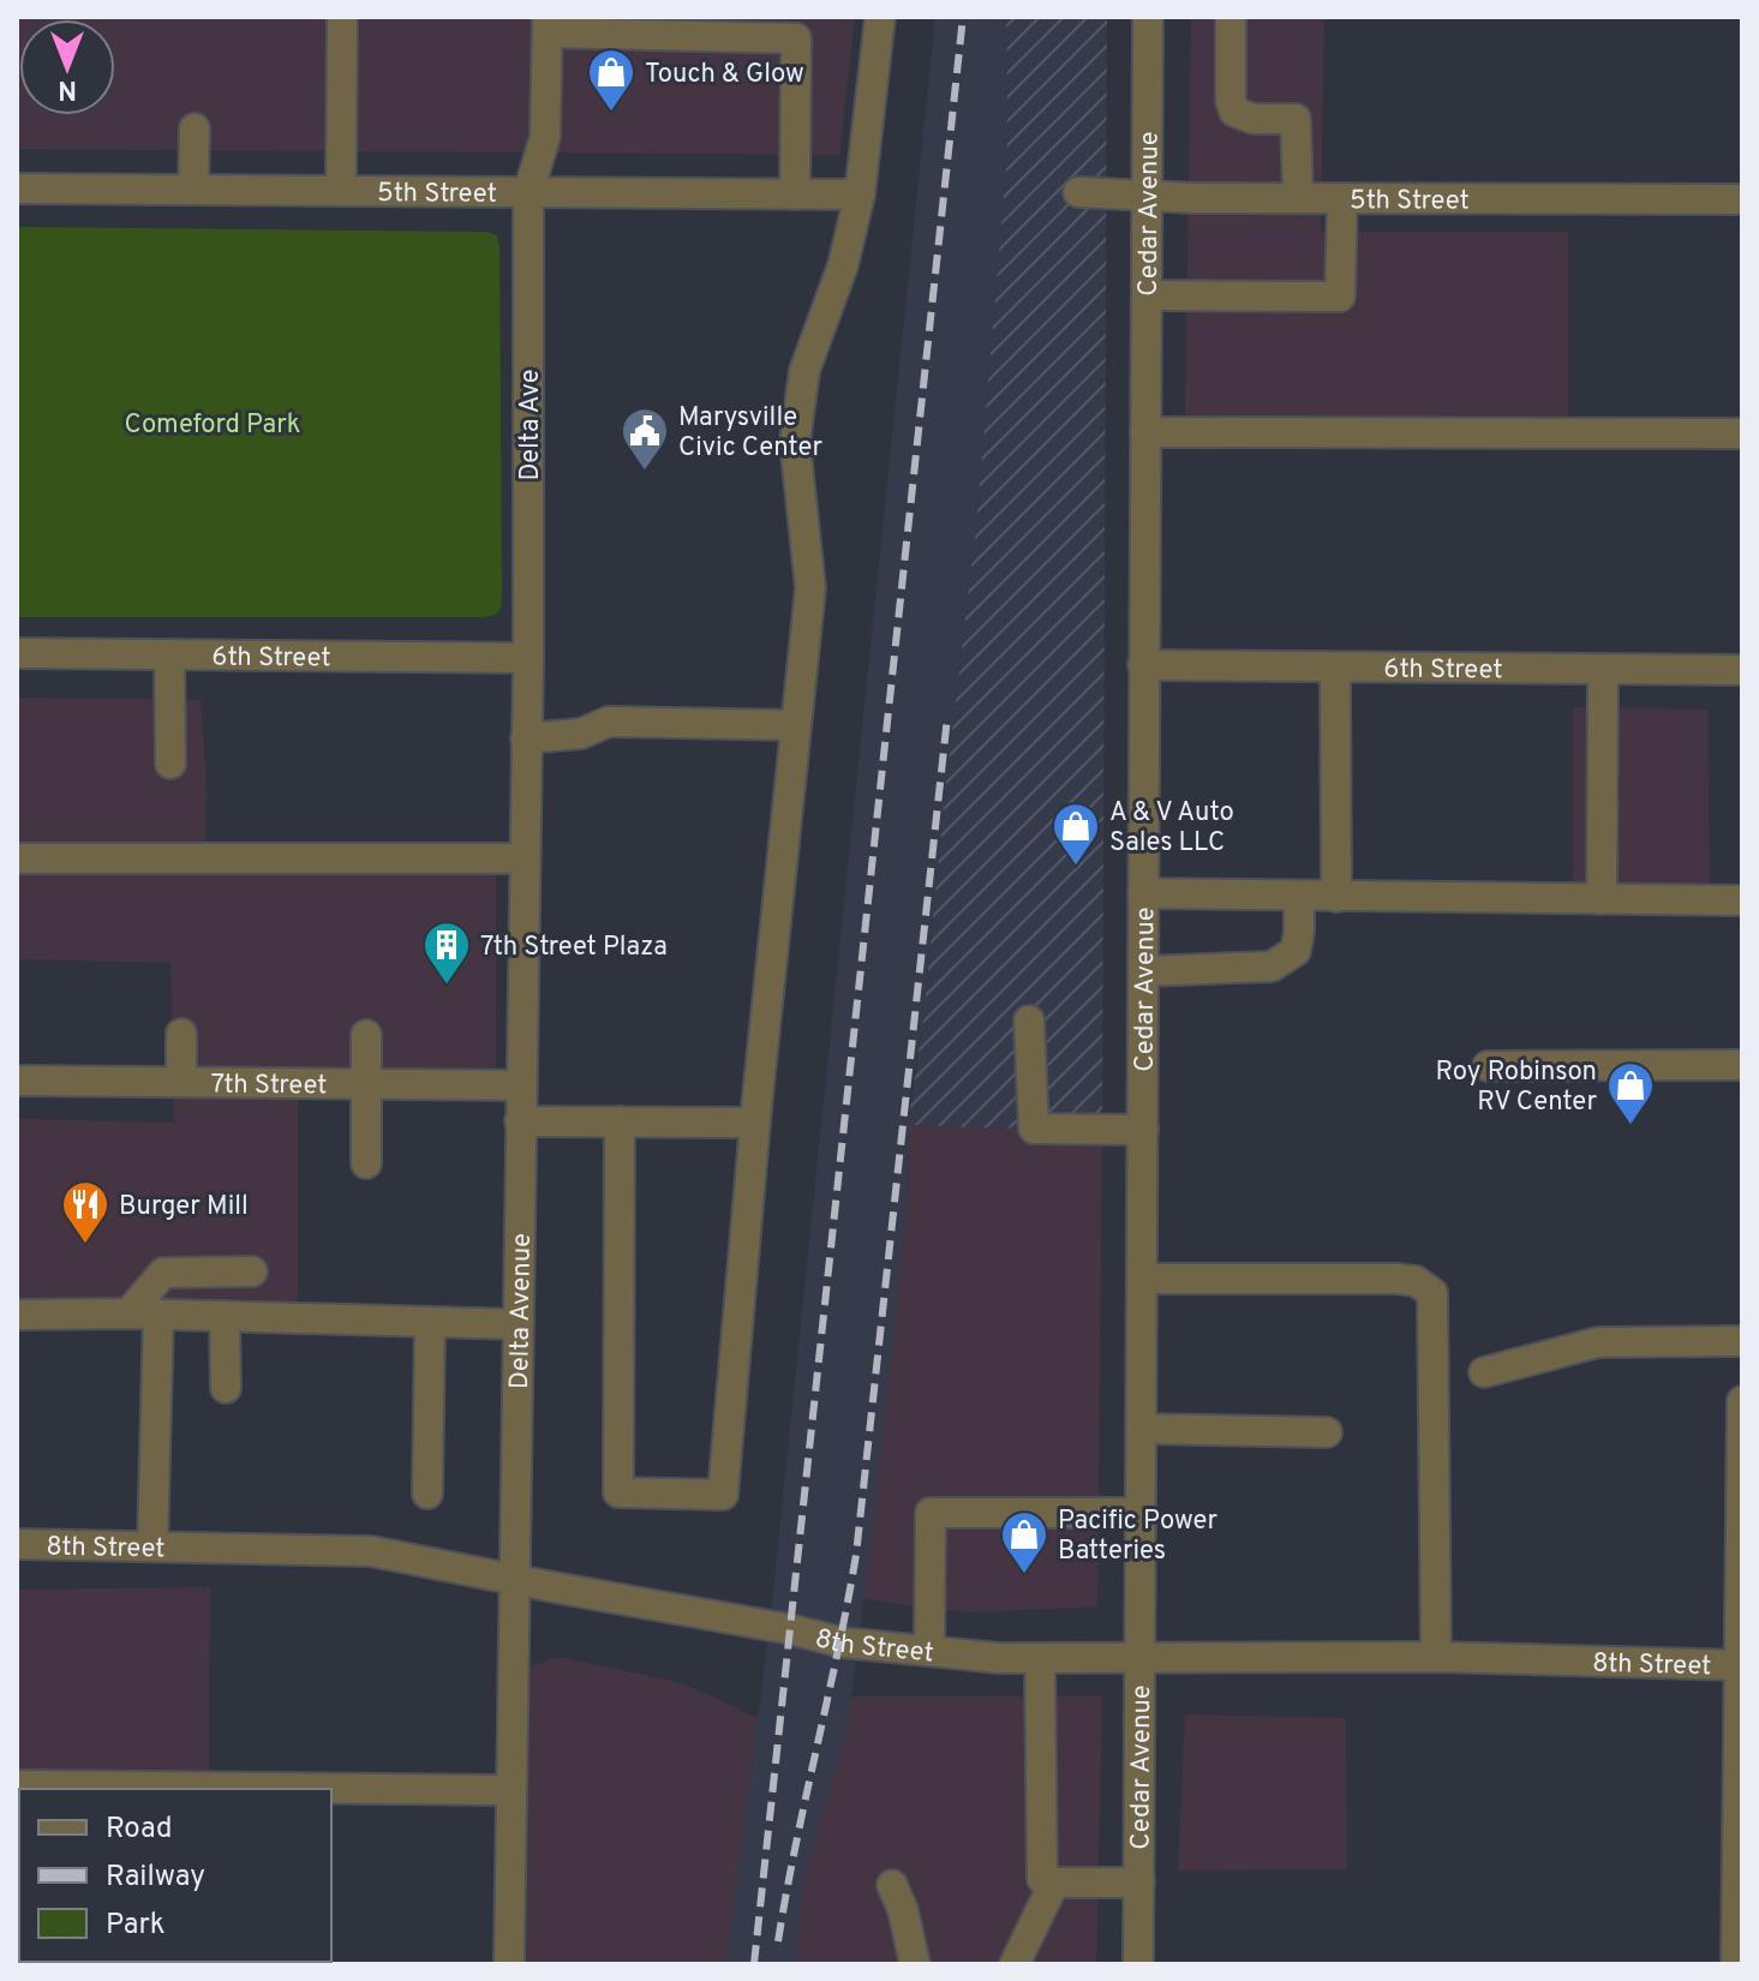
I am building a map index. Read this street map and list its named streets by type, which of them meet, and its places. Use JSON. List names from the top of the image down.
{
  "streets": {
    "street": [
      "5th Street",
      "Cedar Avenue",
      "Delta Ave",
      "6th Street",
      "7th Street",
      "Delta Avenue",
      "8th Street"
    ]
  },
  "crossings": [
    ["5th Street", "Cedar Avenue"],
    ["5th Street", "Delta Ave"],
    ["Cedar Avenue", "6th Street"],
    ["Cedar Avenue", "8th Street"],
    ["Delta Ave", "6th Street"],
    ["Delta Ave", "Delta Avenue"],
    ["6th Street", "Delta Avenue"],
    ["7th Street", "Delta Avenue"],
    ["Delta Avenue", "8th Street"]
  ],
  "parks": ["Comeford Park"],
  "places": {
    "shop": [
      "Touch & Glow",
      "A & V Auto Sales LLC",
      "Roy Robinson RV Center",
      "Pacific Power Batteries"
    ],
    "public building": ["Marysville Civic Center"],
    "building": ["7th Street Plaza"],
    "restaurant": ["Burger Mill"]
  },
  "legend": ["Road", "Railway", "Park"],
  "north": "bottom"
}
